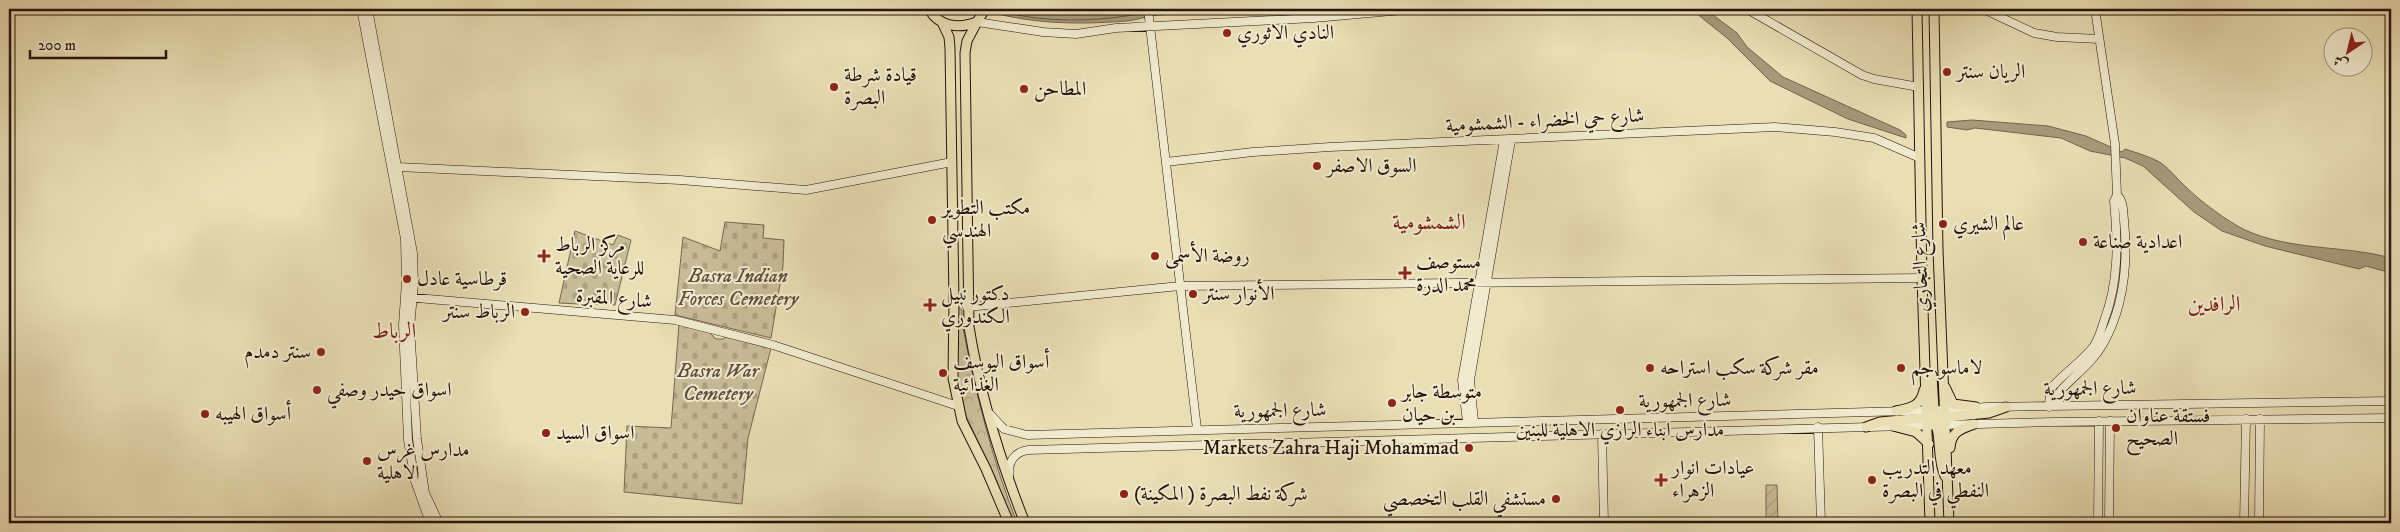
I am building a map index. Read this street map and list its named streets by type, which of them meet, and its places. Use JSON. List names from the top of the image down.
{
  "streets": {
    "main road": ["شارع التجاري"],
    "street": ["شارع حي الخضراء - الشمشومية", "شارع المقبرة", "شارع الجمهورية"]
  },
  "crossings": [
    ["شارع حي الخضراء - الشمشومية", "شارع التجاري"],
    ["شارع التجاري", "شارع الجمهورية"]
  ],
  "districts": ["الشمشومية", "الرافدين", "الرباط"],
  "parks": ["Basra Indian Forces Cemetery", "Basra War Cemetery"],
  "places": {
    "other": [
      "النادي الاثوري",
      "الريان سنتر",
      "قيادة شرطة البصرة",
      "المطاحن",
      "السوق الاصفر",
      "مكتب التطوير الهندسي",
      "عالم الشيري",
      "اعدادية صناعة",
      "روضة الأسمى",
      "قرطاسية عادل",
      "الأنوار سنتر",
      "الرباط سنتر",
      "سنتر دمدم",
      "مقر شركة سكب استراحه",
      "لاماسو جم",
      "أسواق اليوسف الغذائية",
      "اسواق حيدر وصفي",
      "متوسطة جابر بن حيان",
      "مدارس ابناء الرازي الاهلية للبنين",
      "أسواق الهيبه",
      "فستقة عناوان الصحيح",
      "اسواق السيد",
      "Markets Zahra Haji Mohammad",
      "مدارس غرس الاهلية",
      "معهد التدريب النفطي في البصرة",
      "شركة نفط البصرة ( المكينة)",
      "مستشفي القلب التخصصي"
    ],
    "health": [
      "مركز الرباط للرعاية الصحية",
      "مستوصف محمد الدرة",
      "دكتور نبيل الكندوري",
      "عيادات انوار الزهراء"
    ]
  },
  "scale_bar": "200 m",
  "north": "bottom left"
}
